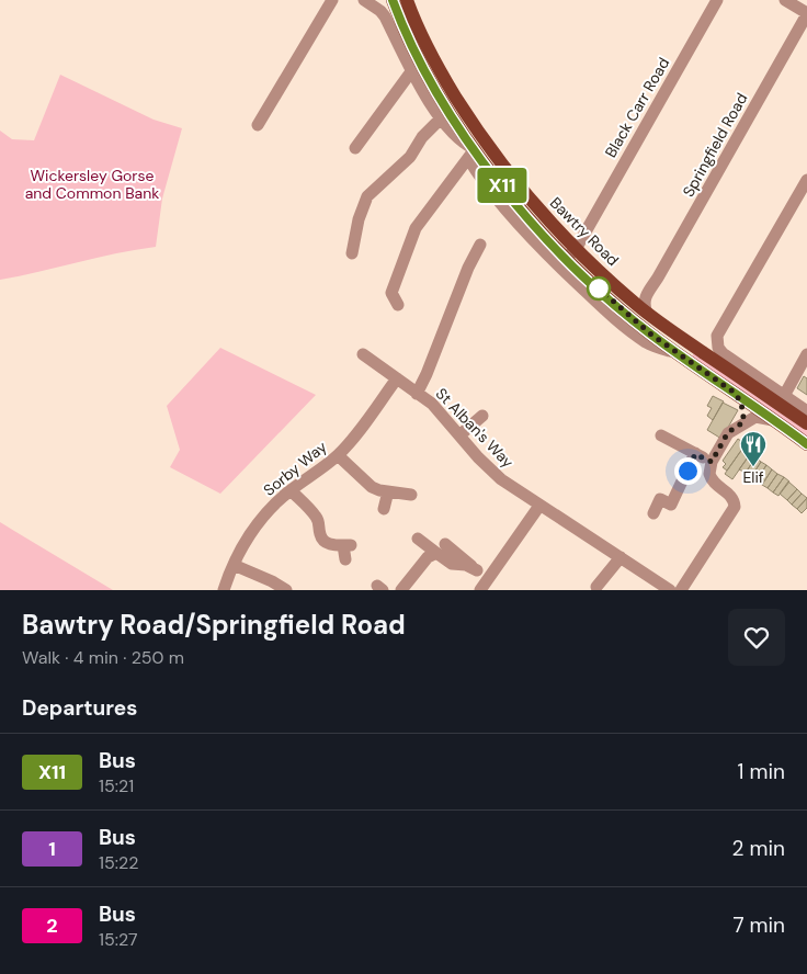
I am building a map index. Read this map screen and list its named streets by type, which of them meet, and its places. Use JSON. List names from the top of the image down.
{
  "streets": {
    "main road": ["Bawtry Road"],
    "street": [
      "Black Carr Road",
      "Springfield Road",
      "St Alban's Way",
      "Sorby Way"
    ]
  },
  "crossings": [
    ["Black Carr Road", "Bawtry Road"],
    ["Springfield Road", "Bawtry Road"],
    ["St Alban's Way", "Sorby Way"]
  ],
  "parks": ["Wickersley Gorse and Common Bank"],
  "places": {
    "restaurant": ["Elif"]
  },
  "lines": ["bus line X11"],
  "page": {
    "on_map": "X11",
    "heading": [
      ["Bawtry Road/Springfield Road", "Walk · 4 min · 250 m"],
      "Departures"
    ],
    "list": [
      {
        "mark": "X11",
        "name": "Bus",
        "note": "15:21",
        "value": "1 min"
      },
      {
        "mark": "1",
        "name": "Bus",
        "note": "15:22",
        "value": "2 min"
      },
      {
        "mark": "2",
        "name": "Bus",
        "note": "15:27",
        "value": "7 min"
      }
    ]
  }
}
